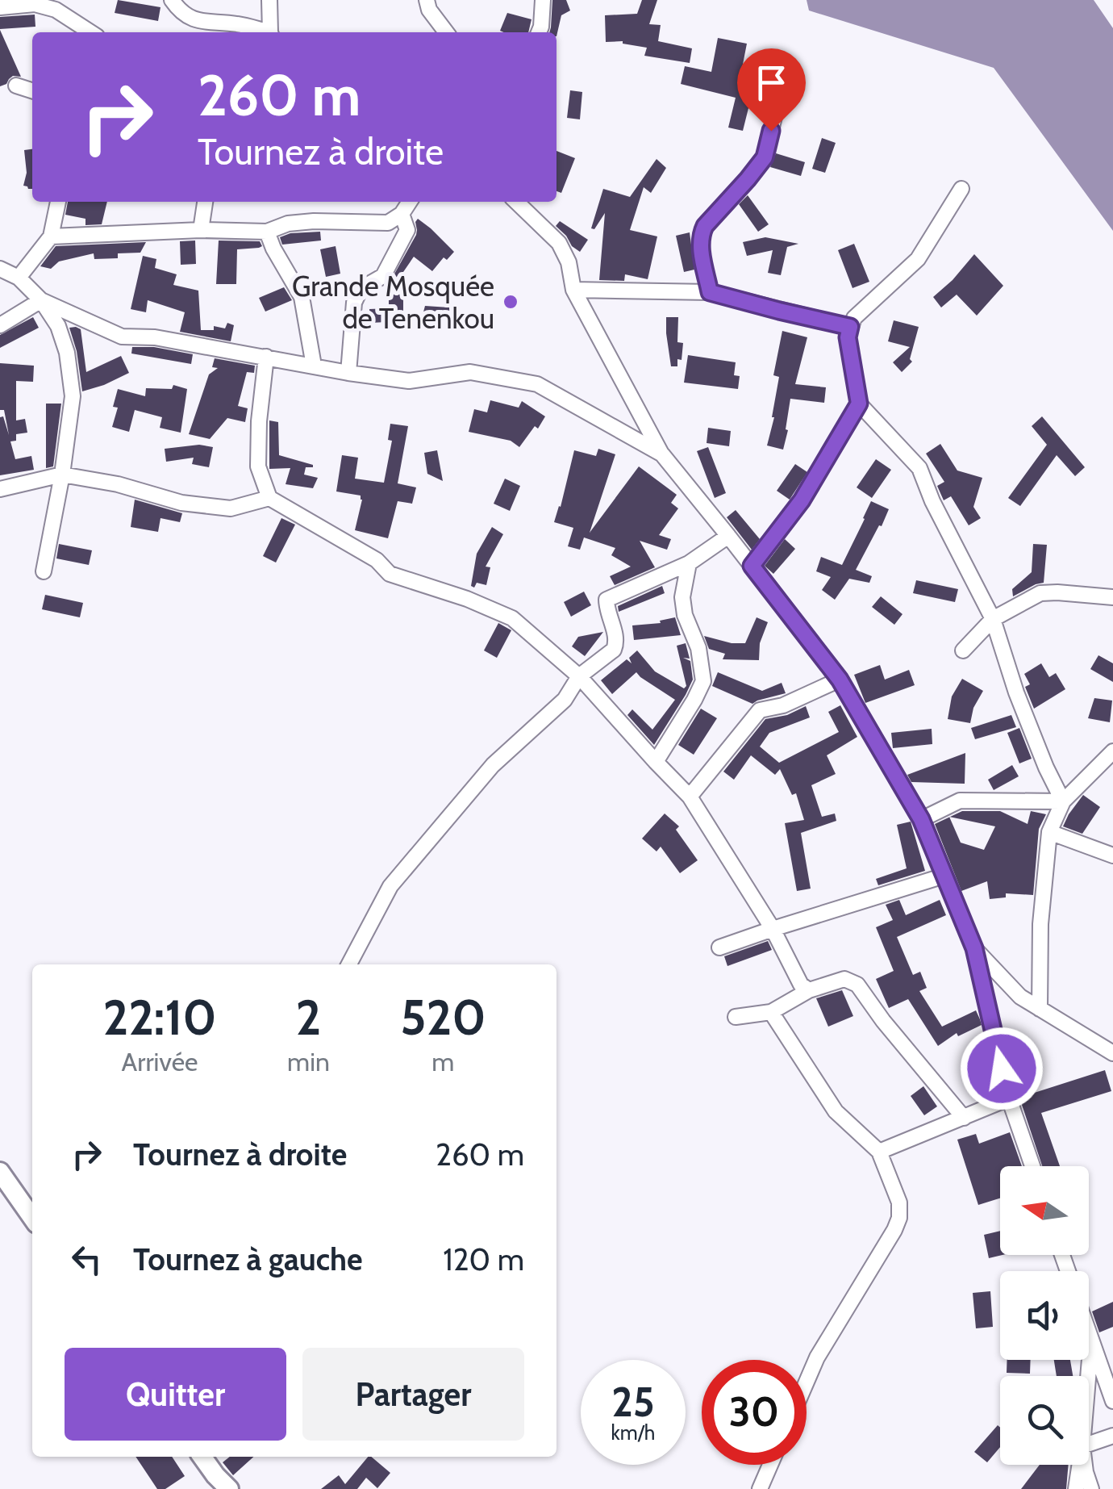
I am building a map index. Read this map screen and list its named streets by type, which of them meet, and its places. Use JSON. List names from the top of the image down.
{
  "places": ["Grande Mosquée de Tenenkou"],
  "north": "left",
  "page": {
    "turn": ["260 m", "Tournez à droite"],
    "eta": [
      "22:10",
      "Arrivée",
      "2",
      "min",
      "520",
      "m"
    ],
    "list": [
      {
        "name": "Tournez à droite",
        "value": "260 m"
      },
      {
        "name": "Tournez à gauche",
        "value": "120 m"
      }
    ],
    "buttons": ["Quitter", "Partager"],
    "speed": "25 km/h",
    "limit": "30"
  }
}
